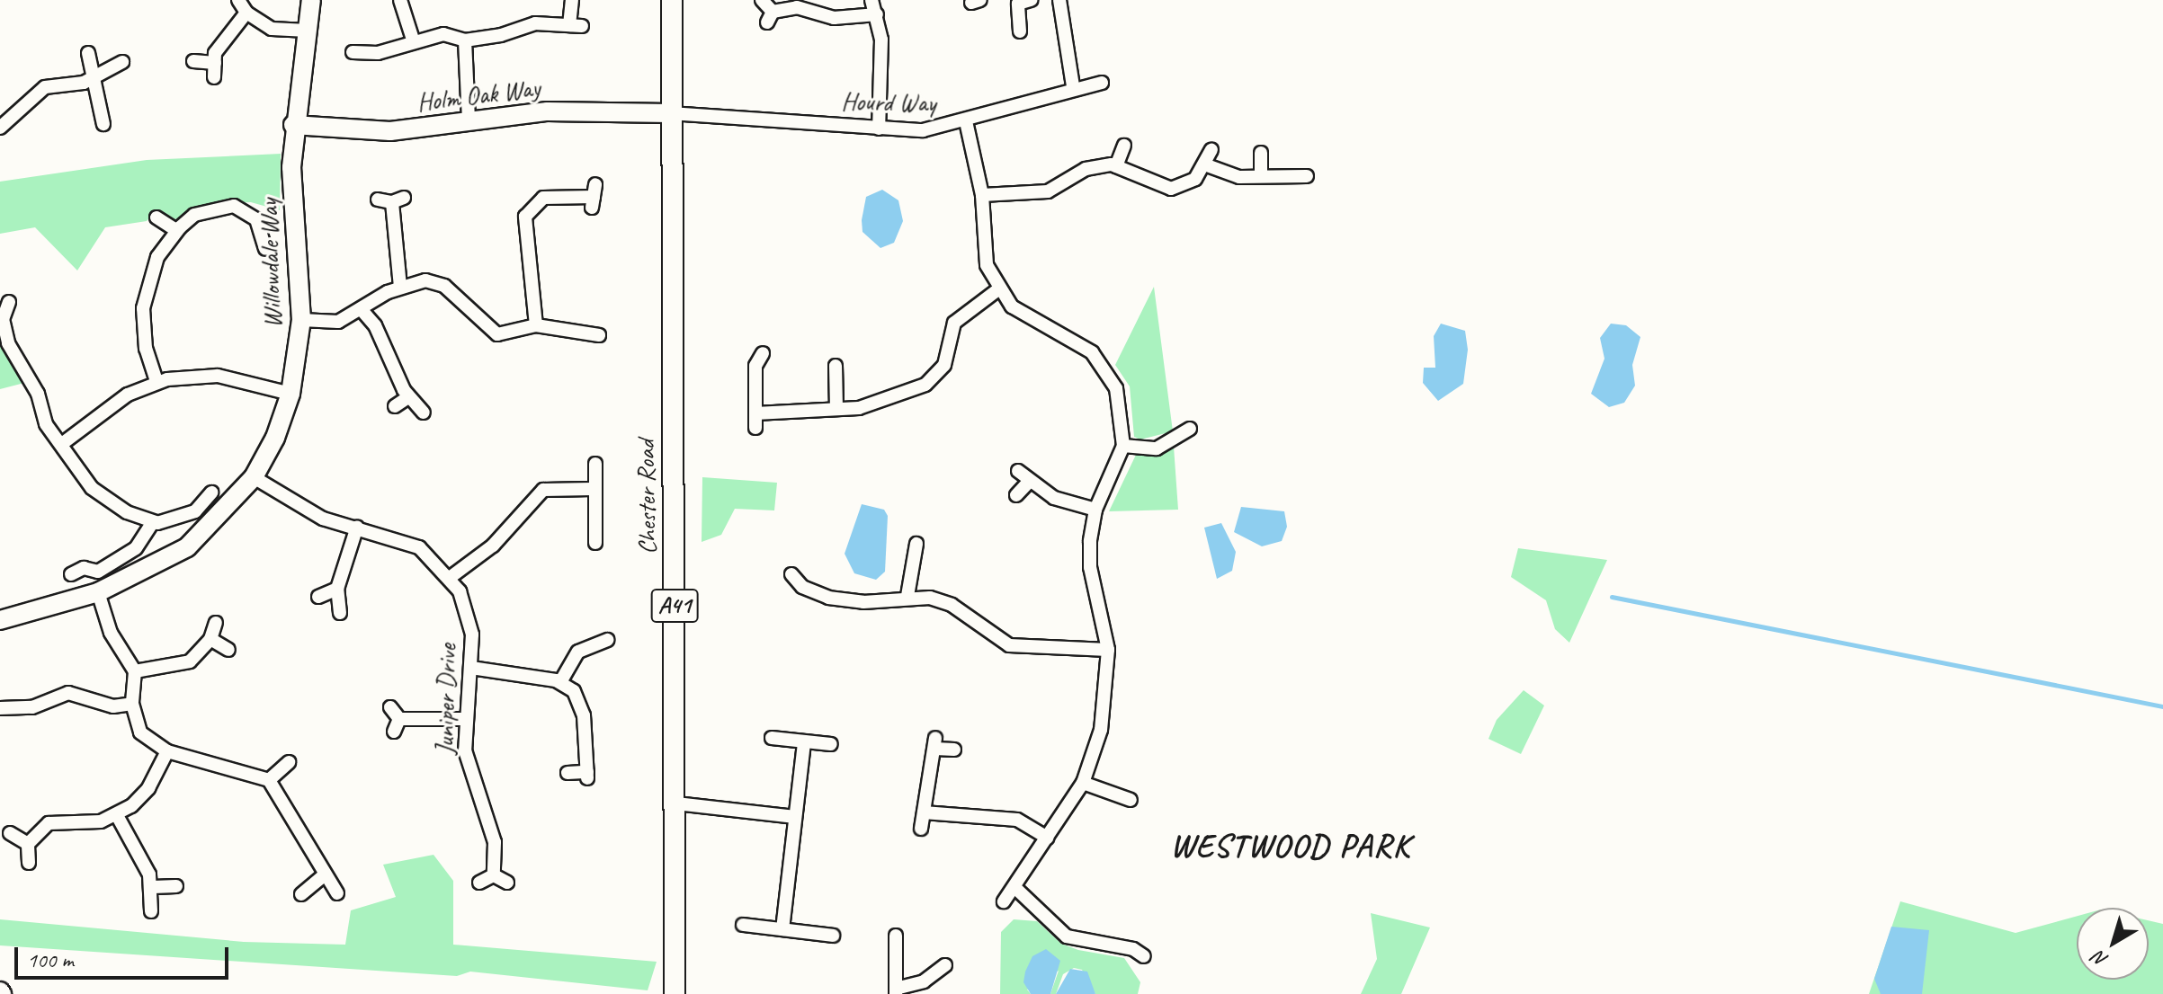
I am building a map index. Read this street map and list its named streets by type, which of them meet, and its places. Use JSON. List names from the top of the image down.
{
  "streets": {
    "main road": ["Chester Road", "A41"],
    "street": [
      "Holm Oak Way",
      "Hourd Way",
      "Willowdale Way",
      "Juniper Drive"
    ]
  },
  "crossings": [
    ["Holm Oak Way", "Hourd Way"],
    ["Holm Oak Way", "Willowdale Way"],
    ["Holm Oak Way", "Chester Road"],
    ["Hourd Way", "Chester Road"],
    ["Willowdale Way", "Juniper Drive"]
  ],
  "districts": ["WESTWOOD PARK"],
  "scale_bar": "100 m",
  "north": "bottom left"
}
